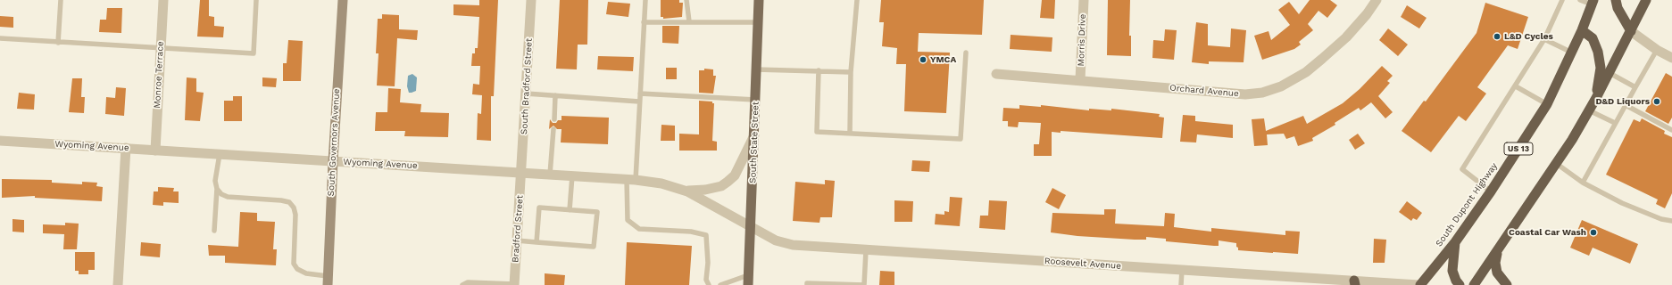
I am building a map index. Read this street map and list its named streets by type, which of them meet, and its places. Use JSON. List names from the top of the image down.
{
  "streets": {
    "highway": ["US 13", "South Dupont Highway"],
    "main road": ["South Governors Avenue", "South State Street"],
    "street": [
      "Morris Drive",
      "Monroe Terrace",
      "South Bradford Street",
      "Orchard Avenue",
      "Wyoming Avenue",
      "Bradford Street",
      "Roosevelt Avenue"
    ]
  },
  "crossings": [
    ["Morris Drive", "Orchard Avenue"],
    ["Monroe Terrace", "Wyoming Avenue"],
    ["South Bradford Street", "Wyoming Avenue"],
    ["South Bradford Street", "Bradford Street"],
    ["South Governors Avenue", "Wyoming Avenue"],
    ["South State Street", "Wyoming Avenue"],
    ["South State Street", "Roosevelt Avenue"],
    ["Wyoming Avenue", "Bradford Street"],
    ["Wyoming Avenue", "Roosevelt Avenue"],
    ["South Dupont Highway", "Roosevelt Avenue"]
  ],
  "places": [
    "L&D Cycles",
    "YMCA",
    "D&D Liquors",
    "Coastal Car Wash"
  ]
}
